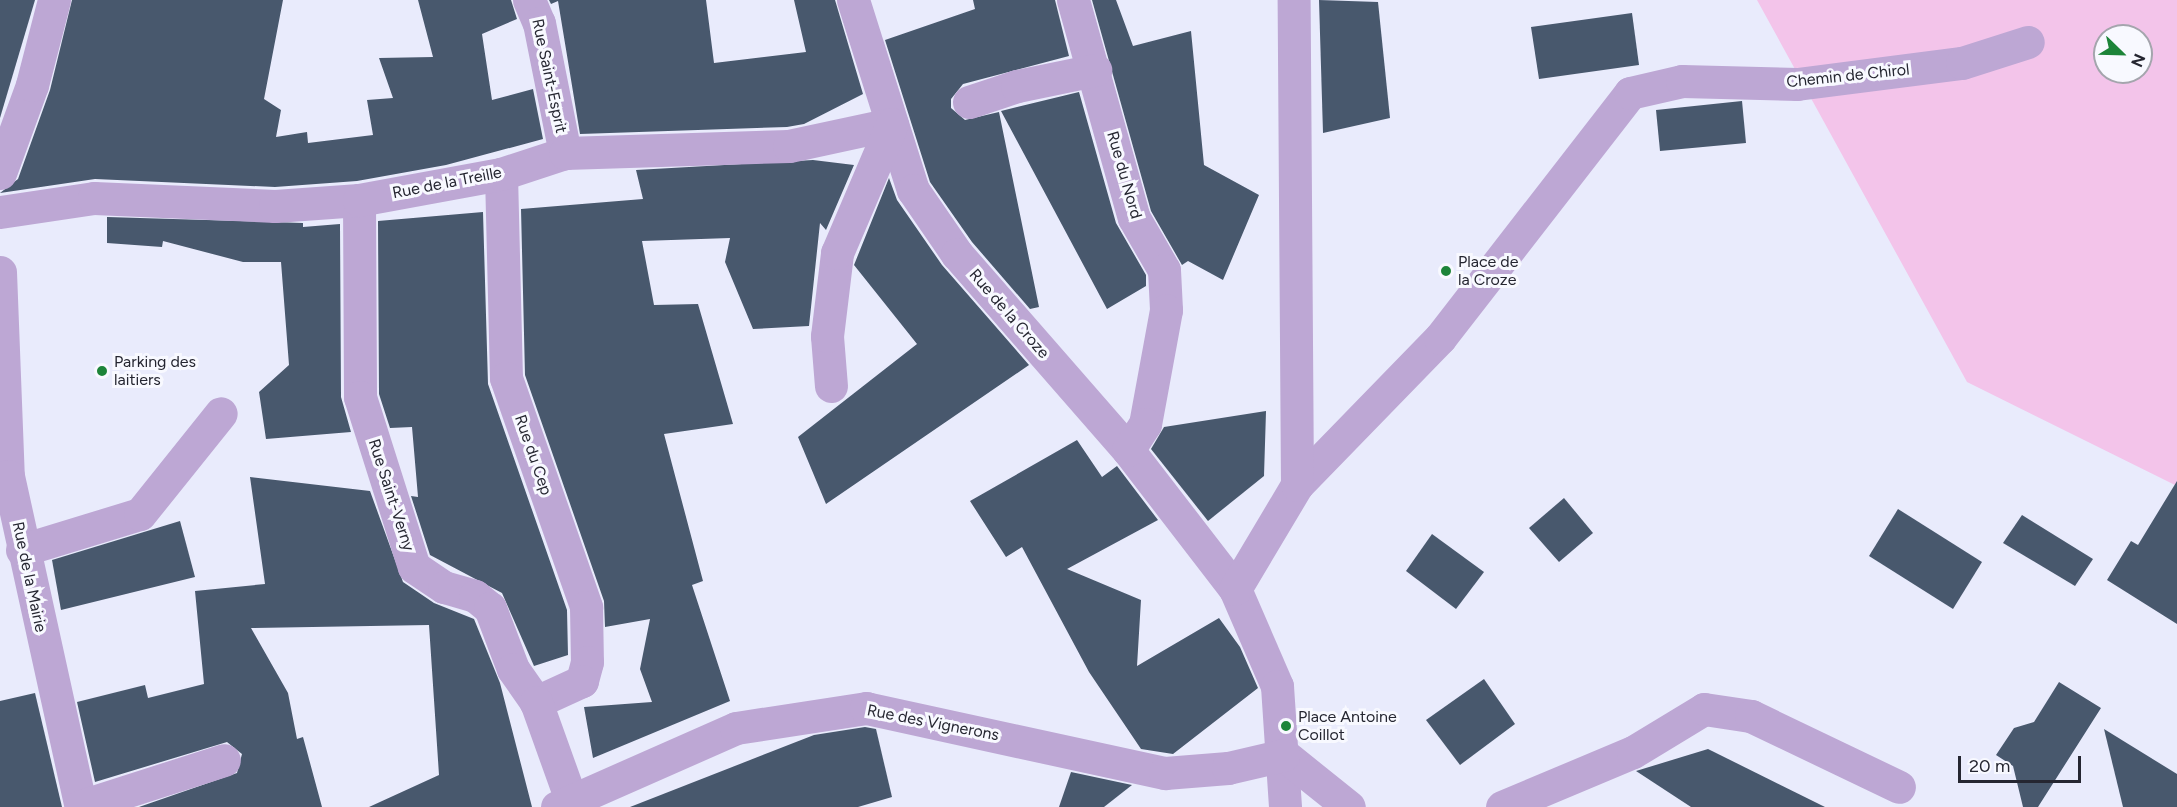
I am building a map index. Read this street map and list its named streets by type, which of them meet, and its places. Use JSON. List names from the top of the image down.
{
  "streets": {
    "street": [
      "Rue Saint-Esprit",
      "Chemin de Chirol",
      "Rue du Nord",
      "Rue de la Treille",
      "Rue de la Croze",
      "Rue du Cep",
      "Rue Saint-Verny",
      "Rue de la Mairie",
      "Rue des Vignerons"
    ]
  },
  "crossings": [
    ["Rue Saint-Esprit", "Rue de la Treille"],
    ["Rue du Nord", "Rue de la Croze"],
    ["Rue de la Treille", "Rue de la Croze"],
    ["Rue de la Treille", "Rue du Cep"],
    ["Rue de la Treille", "Rue Saint-Verny"],
    ["Rue du Cep", "Rue Saint-Verny"],
    ["Rue Saint-Verny", "Rue des Vignerons"]
  ],
  "places": ["Place de la Croze", "Parking des laitiers", "Place Antoine Coillot"],
  "scale_bar": "20 m",
  "north": "bottom right"
}
